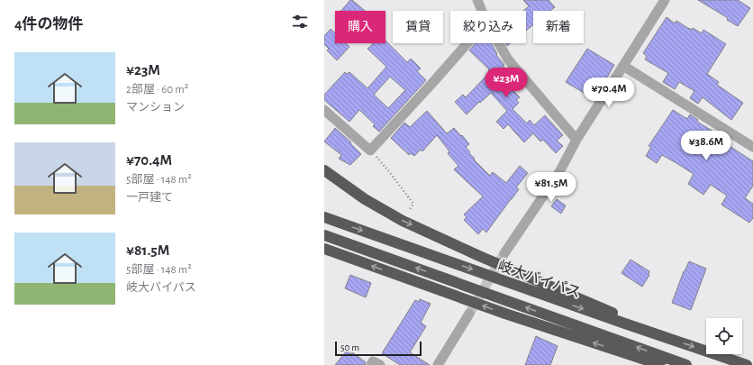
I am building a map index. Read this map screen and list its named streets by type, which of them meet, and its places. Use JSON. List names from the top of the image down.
{
  "streets": {
    "highway": ["岐大バイパス"]
  },
  "scale_bar": "50 m",
  "page": {
    "heading": "4件の物件",
    "chip": [
      "購入",
      "賃貸",
      "絞り込み",
      "新着"
    ],
    "list": [
      {
        "name": "¥23M",
        "note": "2部屋 · 60 m² · マンション"
      },
      {
        "name": "¥70.4M",
        "note": "5部屋 · 148 m² · 一戸建て"
      },
      {
        "name": "¥81.5M",
        "note": "5部屋 · 148 m² · 岐大バイパス"
      }
    ],
    "price": [
      "¥23M",
      "¥70.4M",
      "¥38.6M",
      "¥81.5M"
    ],
    "scale": "50 m"
  }
}
